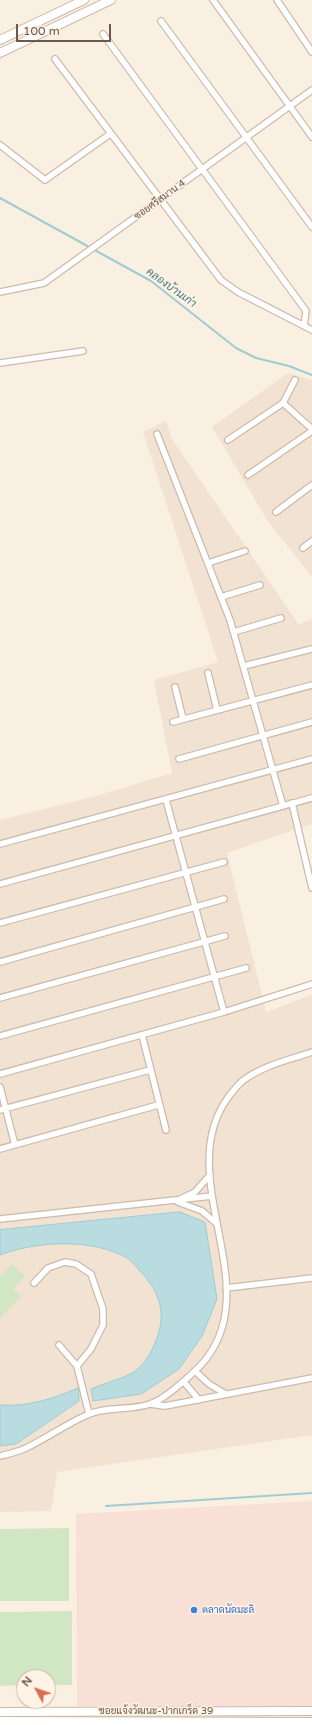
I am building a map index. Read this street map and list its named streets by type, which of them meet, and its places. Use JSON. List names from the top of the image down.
{
  "streets": {
    "main road": ["ซอยแจ้งวัฒนะ-ปากเกร็ด 39"],
    "street": ["ซอยศรีสมาน 4"]
  },
  "water": ["คลองบ้านเก่า"],
  "places": ["ตลาดนัดมะลิ"],
  "scale_bar": "100 m",
  "north": "top left"
}
